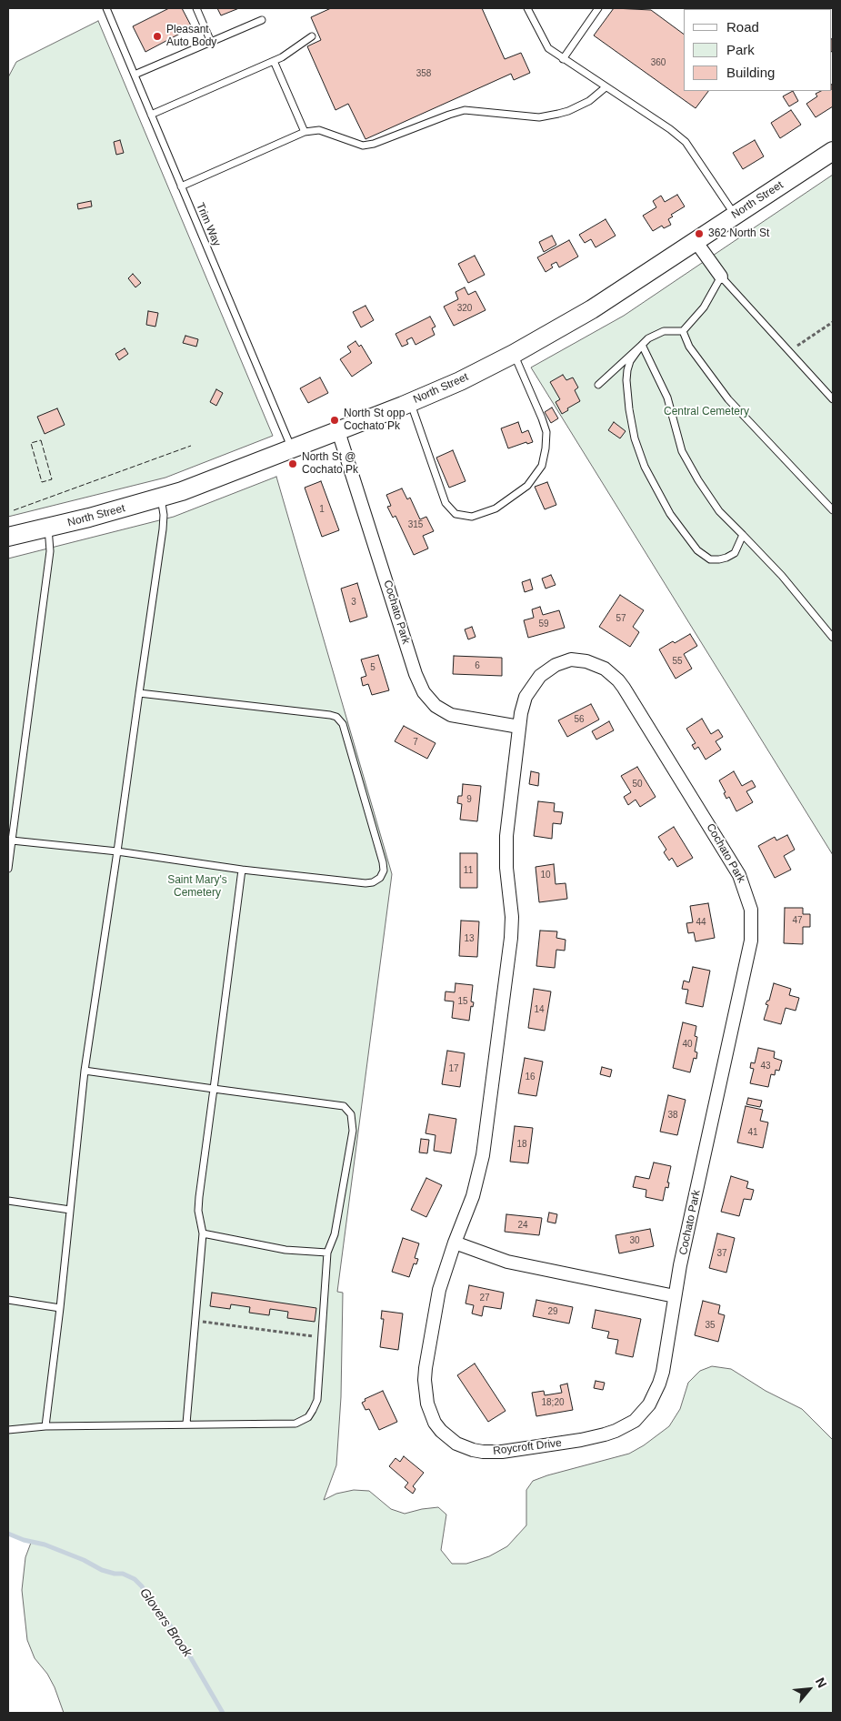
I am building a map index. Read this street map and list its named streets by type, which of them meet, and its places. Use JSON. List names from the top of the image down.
{
  "streets": {
    "main road": ["North Street"],
    "street": ["Cochato Park", "Roycroft Drive"],
    "lane": ["Trim Way"]
  },
  "crossings": [
    ["North Street", "Trim Way"],
    ["North Street", "Cochato Park"],
    ["Cochato Park", "Roycroft Drive"]
  ],
  "water": ["Glovers Brook"],
  "parks": ["Central Cemetery", "Saint Mary's Cemetery"],
  "places": [
    "Pleasant Auto Body",
    "362 North St",
    "North St opp Cochato Pk",
    "North St @ Cochato Pk"
  ],
  "house_numbers": [
    "360",
    "358",
    "320",
    "1",
    "315",
    "3",
    "57",
    "59",
    "55",
    "6",
    "5",
    "56",
    "7",
    "50",
    "9",
    "11",
    "10",
    "47",
    "44",
    "13",
    "15",
    "14",
    "40",
    "43",
    "17",
    "16",
    "38",
    "41",
    "18",
    "24",
    "30",
    "37",
    "27",
    "29",
    "35",
    "18;20"
  ],
  "legend": ["Road", "Park", "Building"],
  "north": "top right"
}
